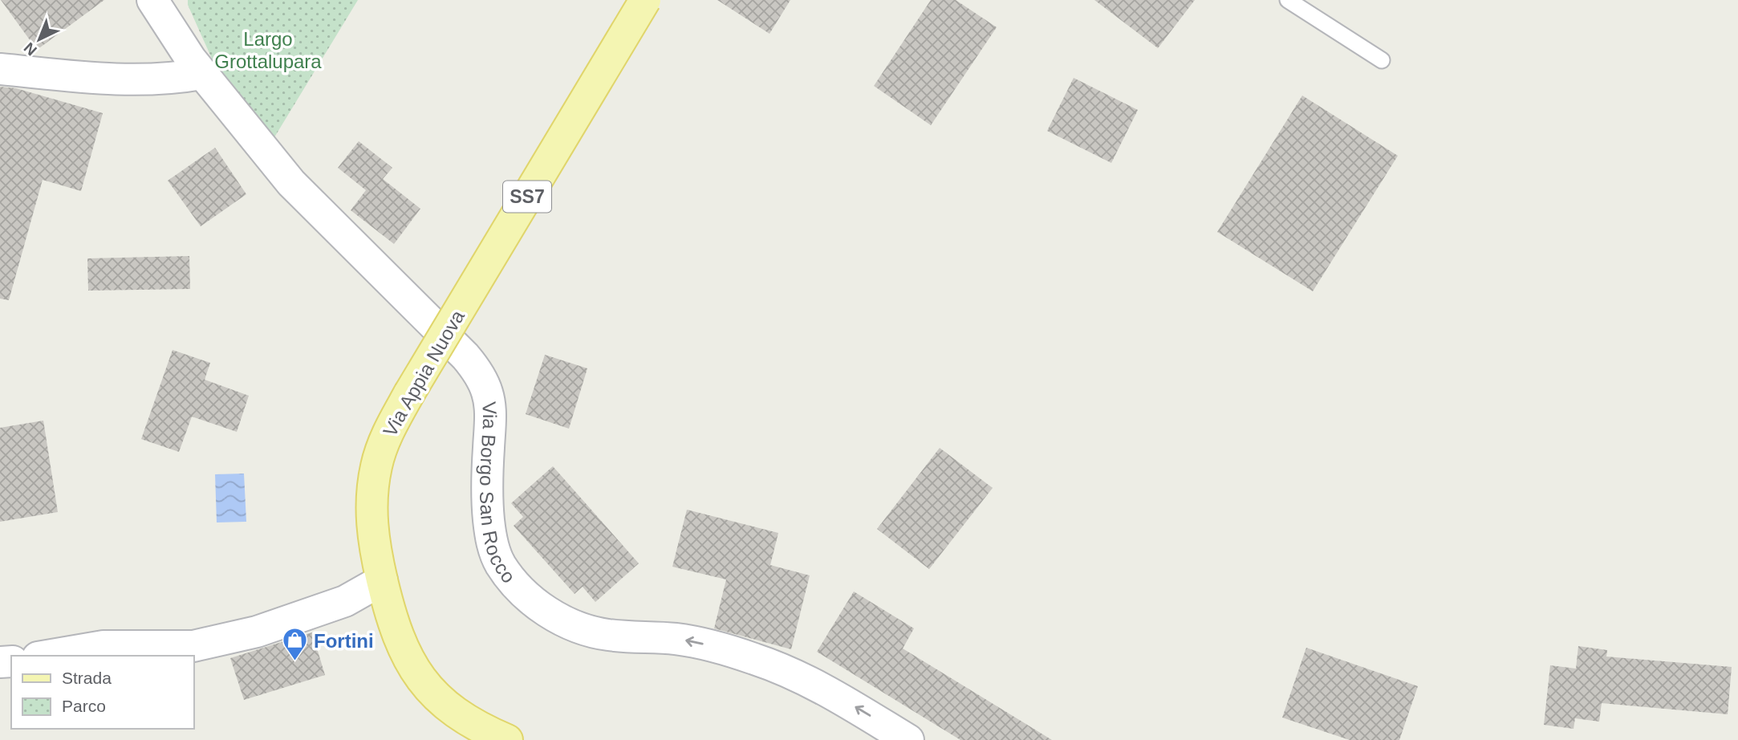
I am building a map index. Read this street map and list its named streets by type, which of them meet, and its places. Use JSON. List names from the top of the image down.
{
  "streets": {
    "main road": ["SS7", "Via Appia Nuova"],
    "street": ["Via Borgo San Rocco"]
  },
  "one_way": ["Via Borgo San Rocco"],
  "parks": ["Largo Grottalupara"],
  "places": {
    "shop": ["Fortini"]
  },
  "legend": ["Strada", "Parco"],
  "north": "bottom left"
}
